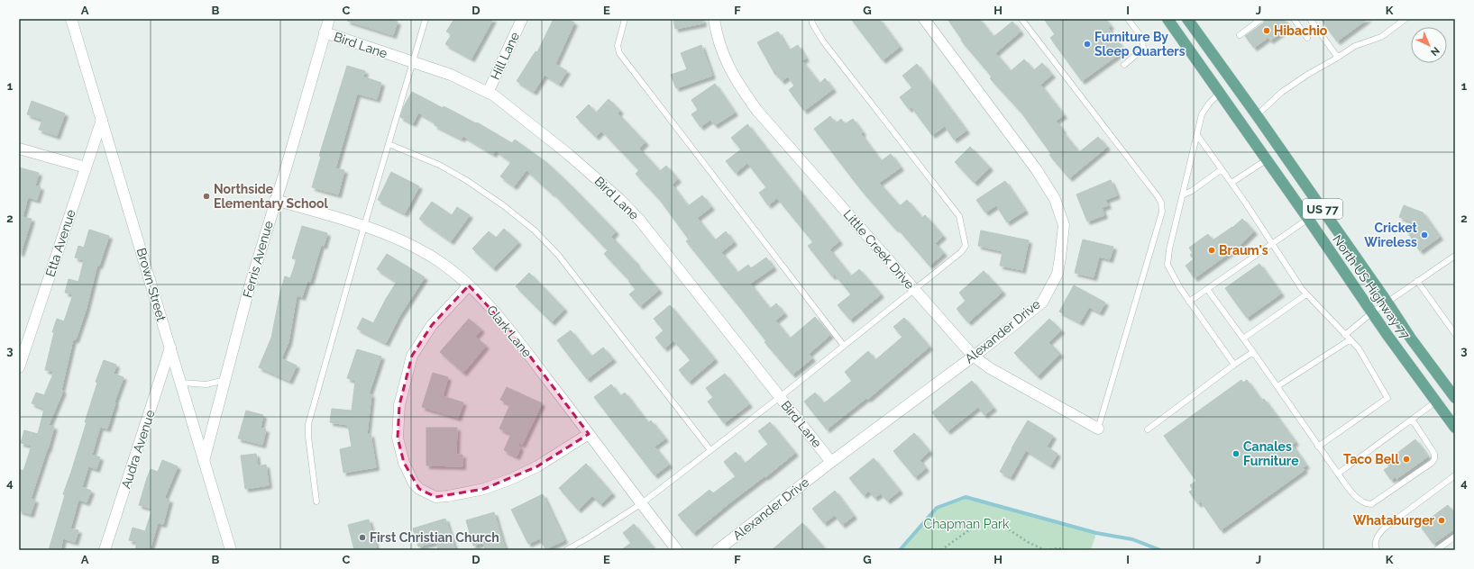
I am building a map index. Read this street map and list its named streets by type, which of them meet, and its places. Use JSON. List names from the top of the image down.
{
  "streets": {
    "main road": ["US 77", "North US Highway 77"],
    "street": [
      "Bird Lane",
      "Hill Lane",
      "Etta Avenue",
      "Little Creek Drive",
      "Ferris Avenue",
      "Brown Street",
      "Clark Lane",
      "Alexander Drive",
      "Audra Avenue"
    ]
  },
  "crossings": [
    ["Bird Lane", "Hill Lane"],
    ["Bird Lane", "Ferris Avenue"],
    ["Bird Lane", "Alexander Drive"],
    ["Etta Avenue", "Brown Street"],
    ["Little Creek Drive", "Alexander Drive"],
    ["Ferris Avenue", "Brown Street"],
    ["Ferris Avenue", "Clark Lane"],
    ["Brown Street", "Audra Avenue"]
  ],
  "parks": ["Chapman Park"],
  "places": [
    "Hibachio",
    "Furniture By Sleep Quarters",
    "Northside Elementary School",
    "Cricket Wireless",
    "Braum's",
    "Canales Furniture",
    "Taco Bell",
    "Whataburger",
    "First Christian Church"
  ],
  "north": "bottom right",
  "grid": {
    "columns": [
      "A",
      "B",
      "C",
      "D",
      "E",
      "F",
      "G",
      "H",
      "I",
      "J",
      "K"
    ],
    "rows": [
      "1",
      "2",
      "3",
      "4"
    ]
  }
}
